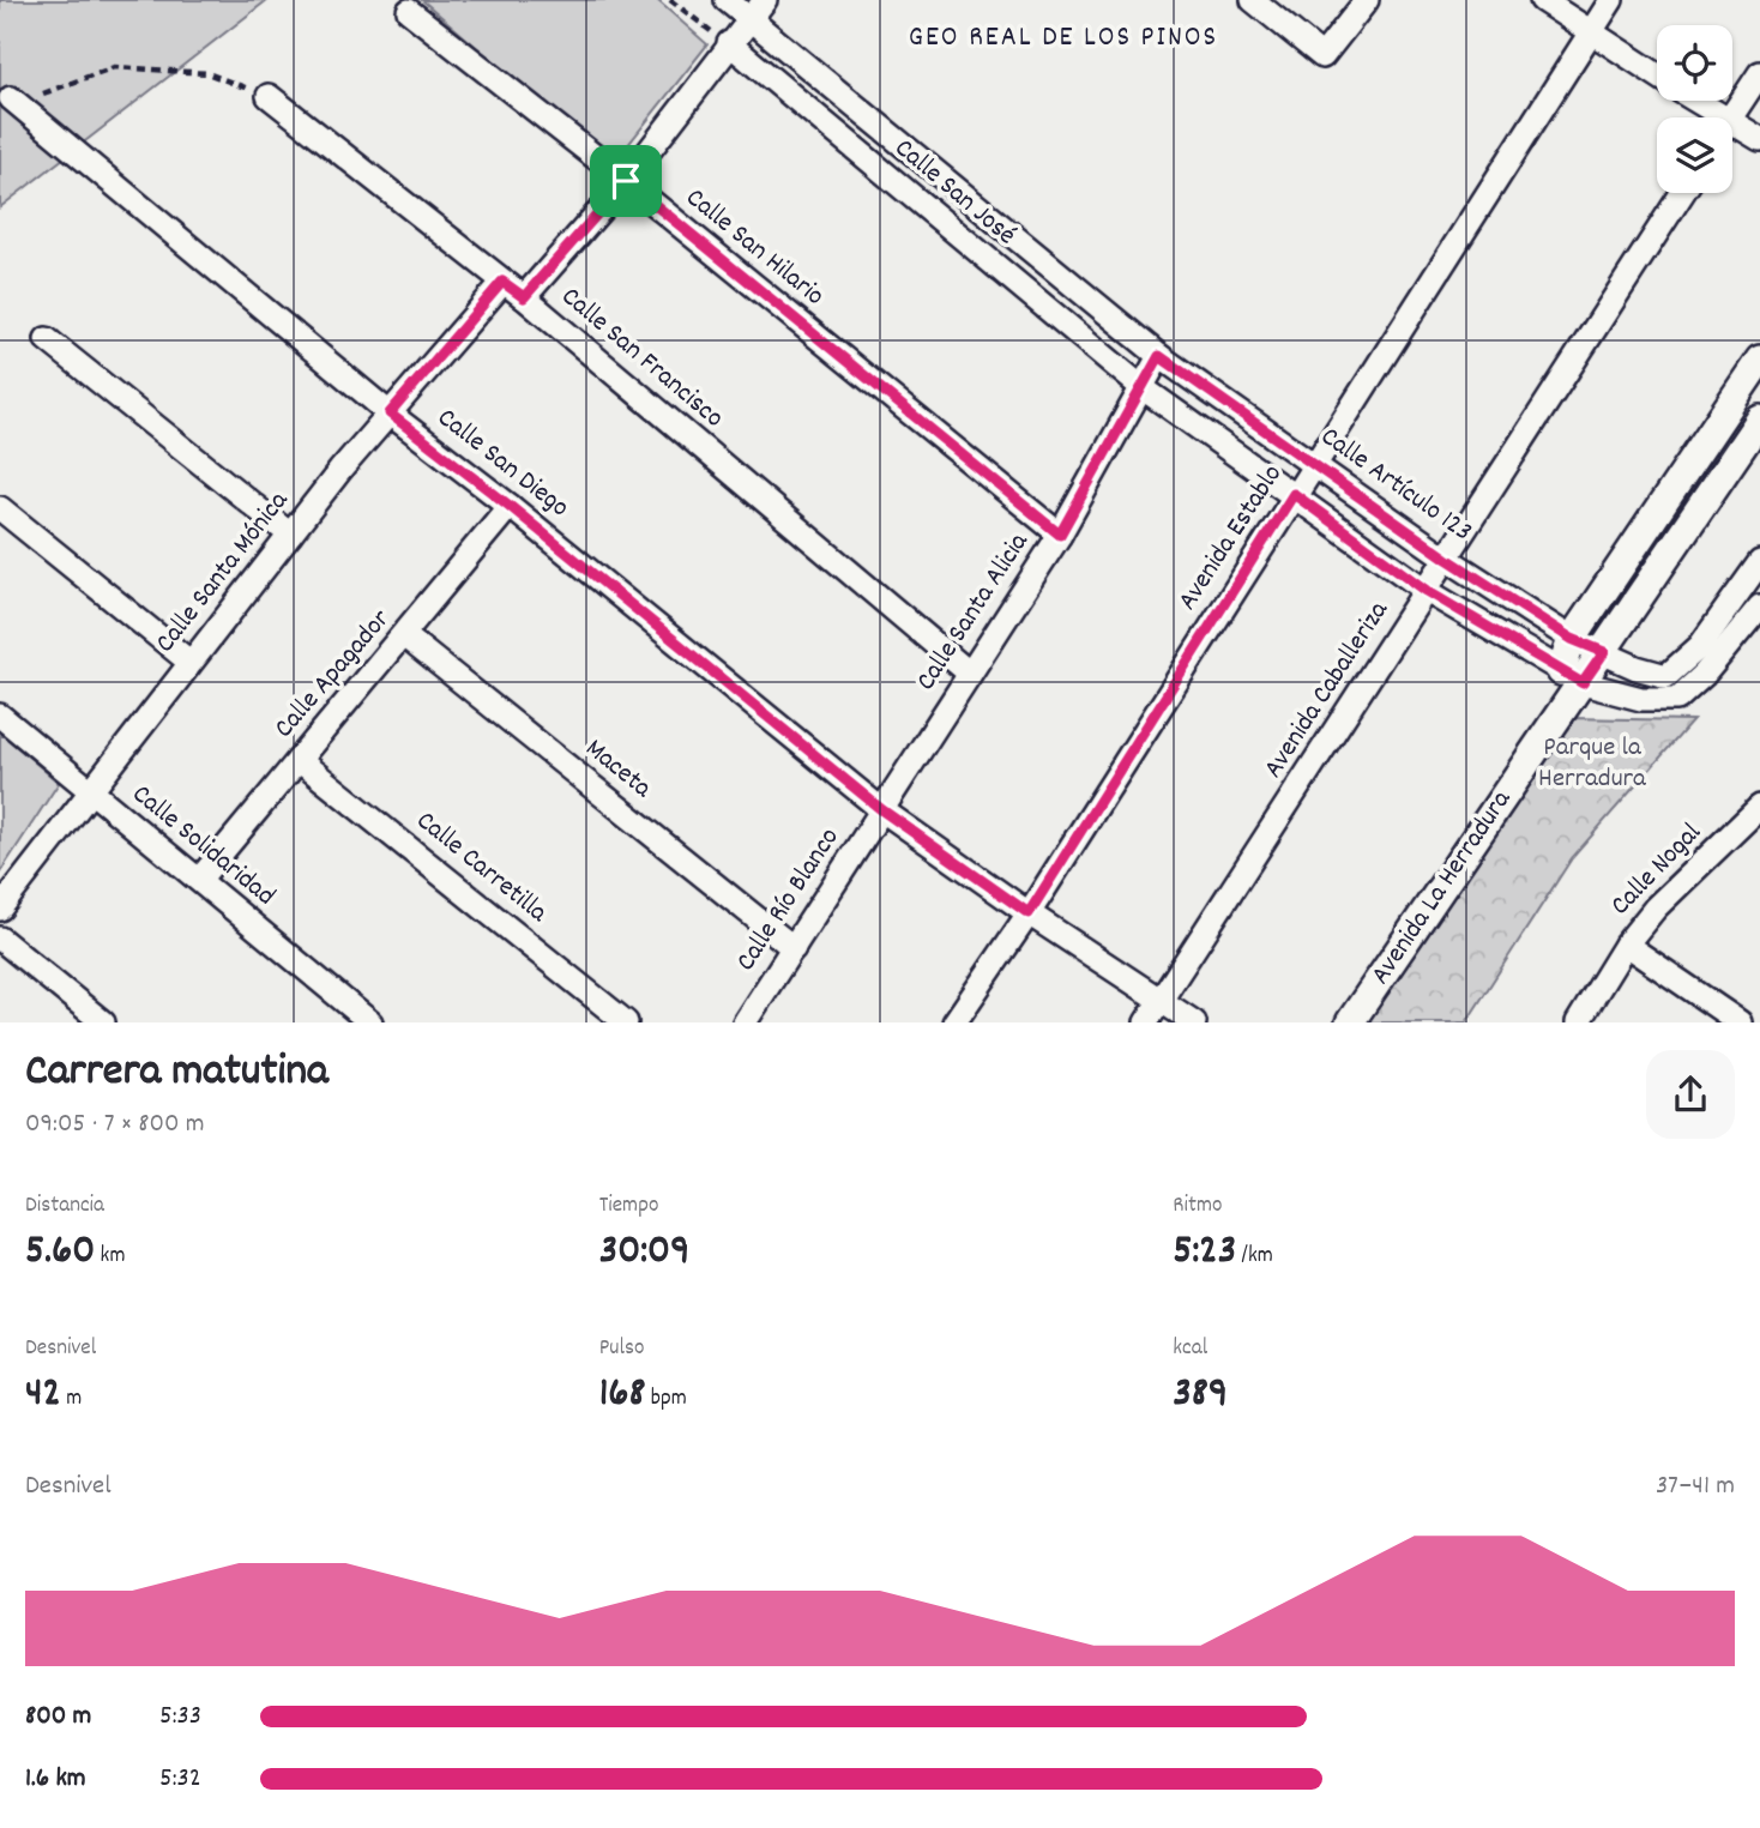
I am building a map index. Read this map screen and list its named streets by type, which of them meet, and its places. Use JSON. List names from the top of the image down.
{
  "streets": {
    "street": [
      "Calle San José",
      "Calle San Hilario",
      "Calle San Francisco",
      "Calle San Diego",
      "Calle Artículo 123",
      "Avenida Establo",
      "Calle Santa Mónica",
      "Calle Santa Alicia",
      "Calle Apagador",
      "Avenida Caballeriza",
      "Maceta",
      "Calle Solidaridad",
      "Calle Carretilla",
      "Calle Nogal",
      "Avenida La Herradura",
      "Calle Río Blanco"
    ]
  },
  "crossings": [
    ["Calle San José", "Calle Artículo 123"],
    ["Calle San José", "Calle Santa Alicia"],
    ["Calle San Hilario", "Calle Santa Alicia"],
    ["Calle San Francisco", "Calle Santa Mónica"],
    ["Calle San Francisco", "Calle Santa Alicia"],
    ["Calle San Diego", "Avenida Establo"],
    ["Calle San Diego", "Calle Santa Mónica"],
    ["Calle San Diego", "Calle Santa Alicia"],
    ["Calle San Diego", "Calle Apagador"],
    ["Calle San Diego", "Avenida Caballeriza"],
    ["Calle San Diego", "Calle Río Blanco"],
    ["Calle Artículo 123", "Avenida Establo"],
    ["Calle Artículo 123", "Calle Santa Alicia"],
    ["Calle Artículo 123", "Avenida Caballeriza"],
    ["Calle Artículo 123", "Avenida La Herradura"],
    ["Calle Santa Mónica", "Calle Solidaridad"],
    ["Calle Santa Alicia", "Calle Río Blanco"],
    ["Calle Apagador", "Maceta"],
    ["Calle Apagador", "Calle Solidaridad"],
    ["Calle Apagador", "Calle Carretilla"],
    ["Maceta", "Calle Río Blanco"]
  ],
  "districts": ["GEO REAL DE LOS PINOS"],
  "parks": ["Parque la Herradura"],
  "page": {
    "heading": ["Carrera matutina", "09:05 · 7 × 800 m"],
    "stats": [
      ["Distancia", "5.60 km"],
      ["Tiempo", "30:09"],
      ["Ritmo", "5:23 /km"],
      ["Desnivel", "42 m"],
      ["Pulso", "168 bpm"],
      ["kcal", "389"]
    ],
    "chart": ["Desnivel", "37–41 m"],
    "list": [
      {
        "name": "800 m",
        "note": "5:33"
      },
      {
        "name": "1.6 km",
        "note": "5:32"
      }
    ]
  }
}
